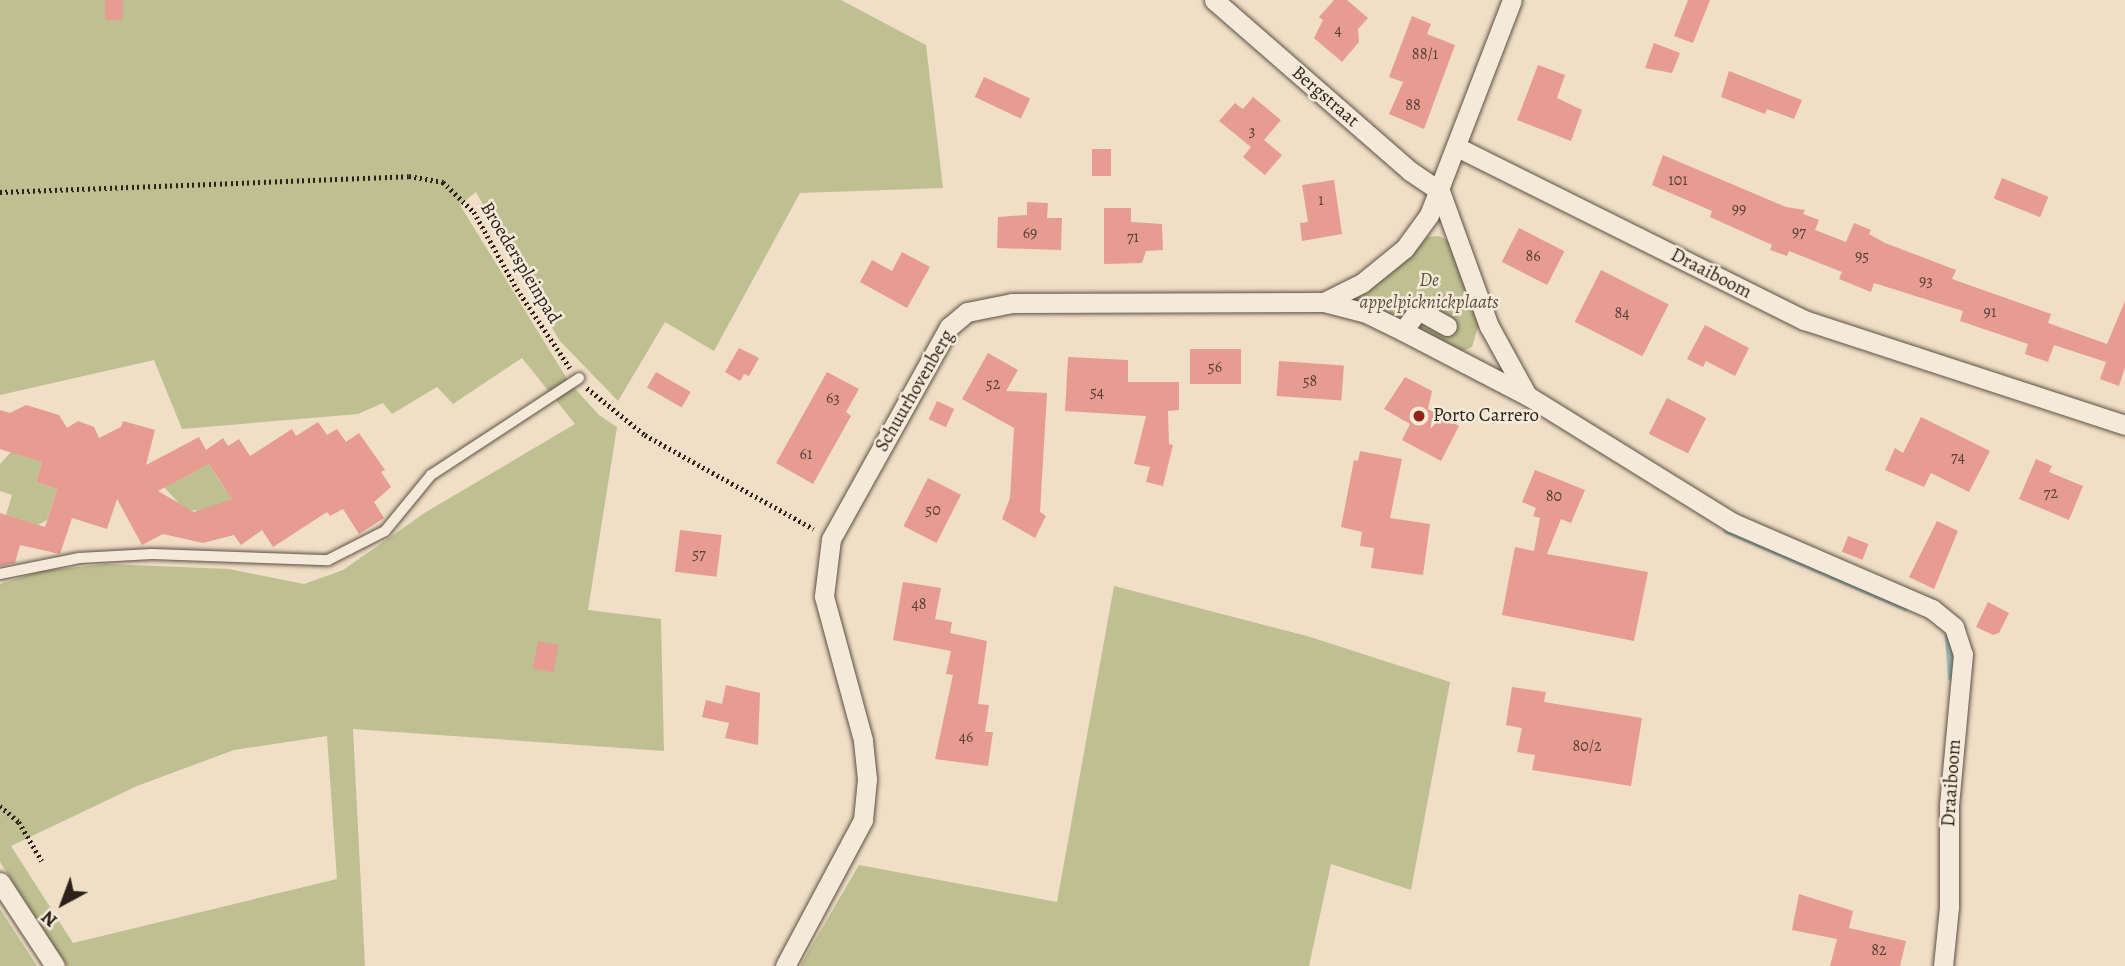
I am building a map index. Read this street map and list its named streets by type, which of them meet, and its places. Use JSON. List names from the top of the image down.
{
  "streets": {
    "street": ["Bergstraat", "Draaiboom", "Schuurhovenberg"],
    "path": ["Broederspleinpad"]
  },
  "crossings": [
    ["Bergstraat", "Draaiboom"],
    ["Bergstraat", "Schuurhovenberg"],
    ["Broederspleinpad", "Schuurhovenberg"],
    ["Draaiboom", "Schuurhovenberg"]
  ],
  "parks": ["De appelpicknickplaats"],
  "places": ["Porto Carrero"],
  "house_numbers": [
    "4",
    "88/1",
    "88",
    "3",
    "101",
    "1",
    "99",
    "97",
    "69",
    "71",
    "86",
    "95",
    "93",
    "91",
    "84",
    "56",
    "58",
    "52",
    "54",
    "63",
    "61",
    "74",
    "72",
    "80",
    "50",
    "57",
    "48",
    "46",
    "80/2",
    "82"
  ],
  "north": "bottom left"
}
